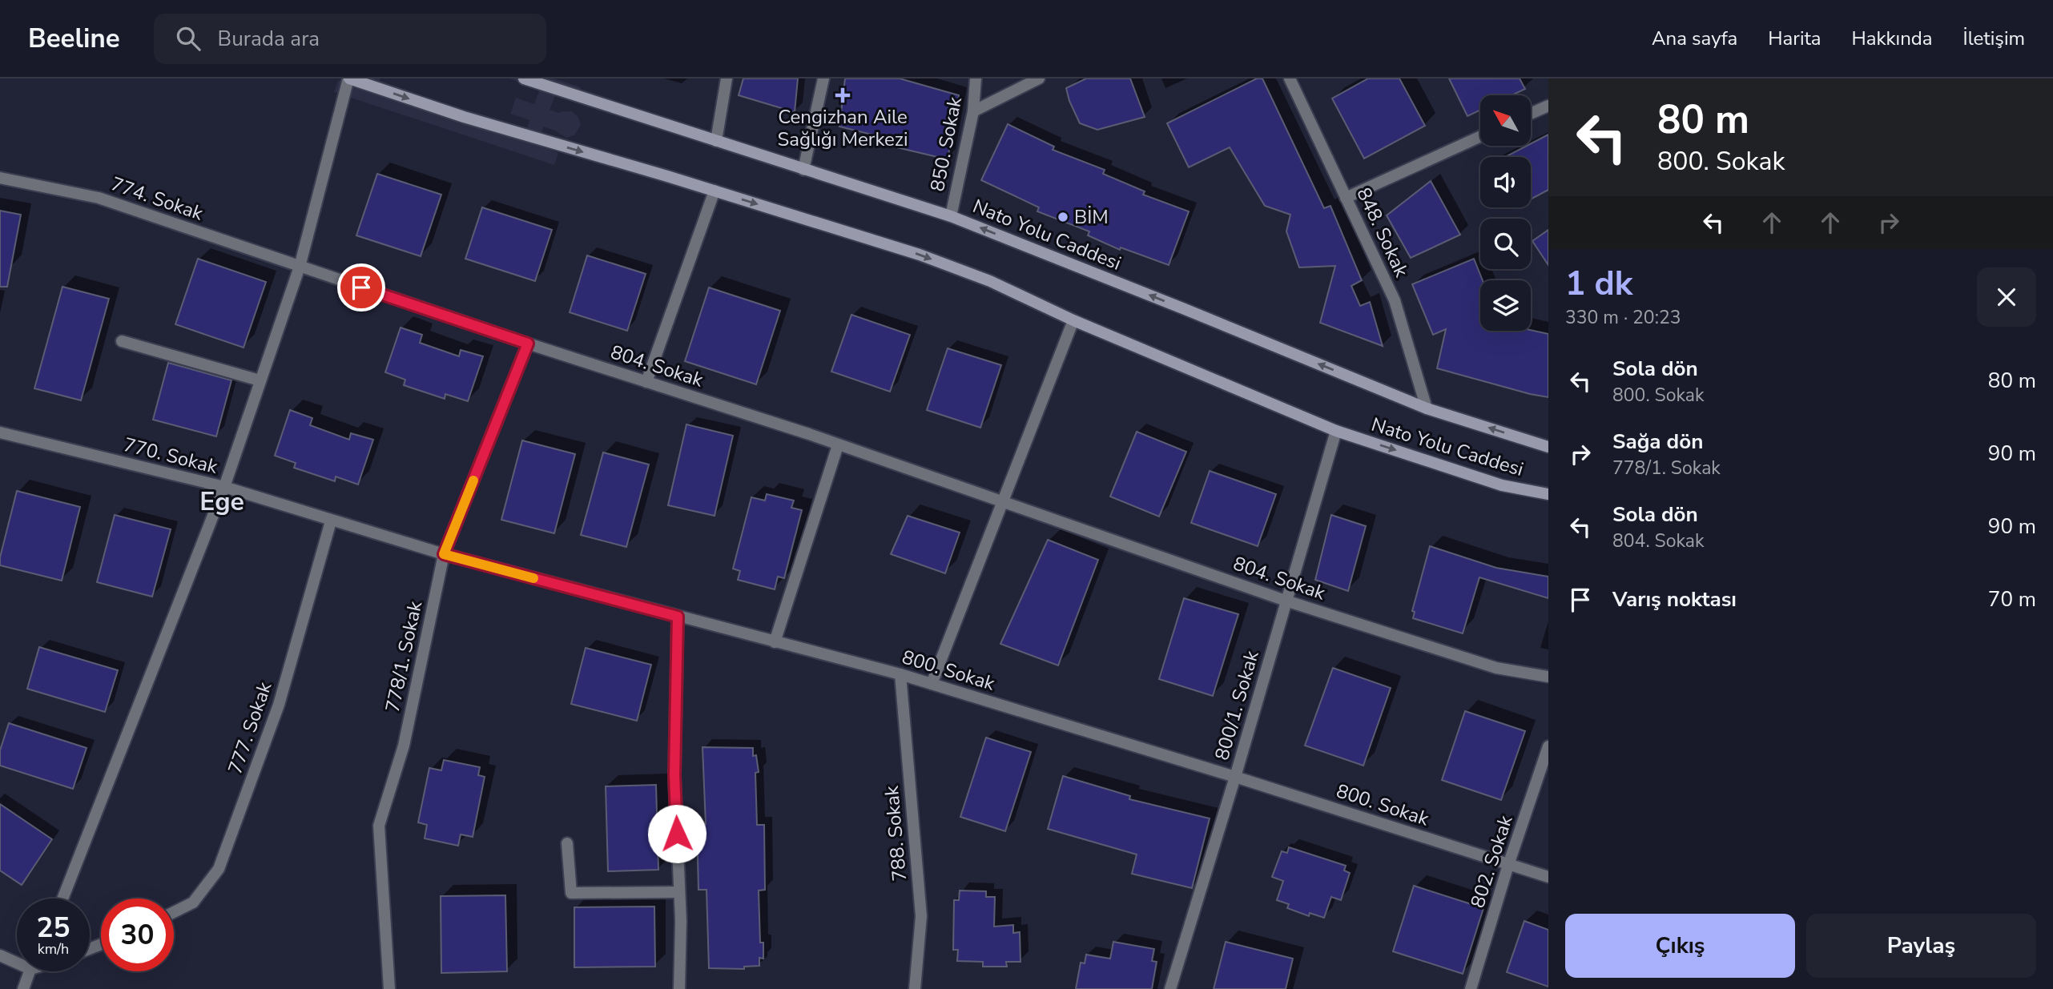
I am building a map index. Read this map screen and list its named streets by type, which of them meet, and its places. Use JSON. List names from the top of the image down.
{
  "streets": {
    "main road": ["Nato Yolu Caddesi"],
    "street": [
      "850. Sokak",
      "774. Sokak",
      "848. Sokak",
      "804. Sokak",
      "770. Sokak",
      "778/1. Sokak",
      "800. Sokak",
      "800/1. Sokak",
      "777. Sokak",
      "788. Sokak",
      "802. Sokak"
    ]
  },
  "crossings": [
    ["850. Sokak", "Nato Yolu Caddesi"],
    ["774. Sokak", "804. Sokak"],
    ["848. Sokak", "Nato Yolu Caddesi"],
    ["Nato Yolu Caddesi", "800/1. Sokak"],
    ["804. Sokak", "778/1. Sokak"],
    ["804. Sokak", "800/1. Sokak"],
    ["770. Sokak", "800. Sokak"],
    ["770. Sokak", "777. Sokak"],
    ["778/1. Sokak", "800. Sokak"],
    ["800. Sokak", "800/1. Sokak"],
    ["800. Sokak", "777. Sokak"],
    ["800. Sokak", "788. Sokak"],
    ["800. Sokak", "802. Sokak"]
  ],
  "districts": ["Ege"],
  "places": {
    "health": ["Cengizhan Aile Sağlığı Merkezi"],
    "other": ["BİM"]
  },
  "north": "top left",
  "page": {
    "header": "Beeline",
    "search": "Burada ara",
    "nav": [
      "Ana sayfa",
      "Harita",
      "Hakkında",
      "İletişim"
    ],
    "turn": ["80 m", "800. Sokak"],
    "heading": ["1 dk", "330 m · 20:23"],
    "list": [
      {
        "name": "Sola dön",
        "note": "800. Sokak",
        "value": "80 m"
      },
      {
        "name": "Sağa dön",
        "note": "778/1. Sokak",
        "value": "90 m"
      },
      {
        "name": "Sola dön",
        "note": "804. Sokak",
        "value": "90 m"
      },
      {
        "name": "Varış noktası",
        "value": "70 m"
      }
    ],
    "speed": "25 km/h",
    "limit": "30",
    "buttons": ["Çıkış", "Paylaş"]
  }
}
